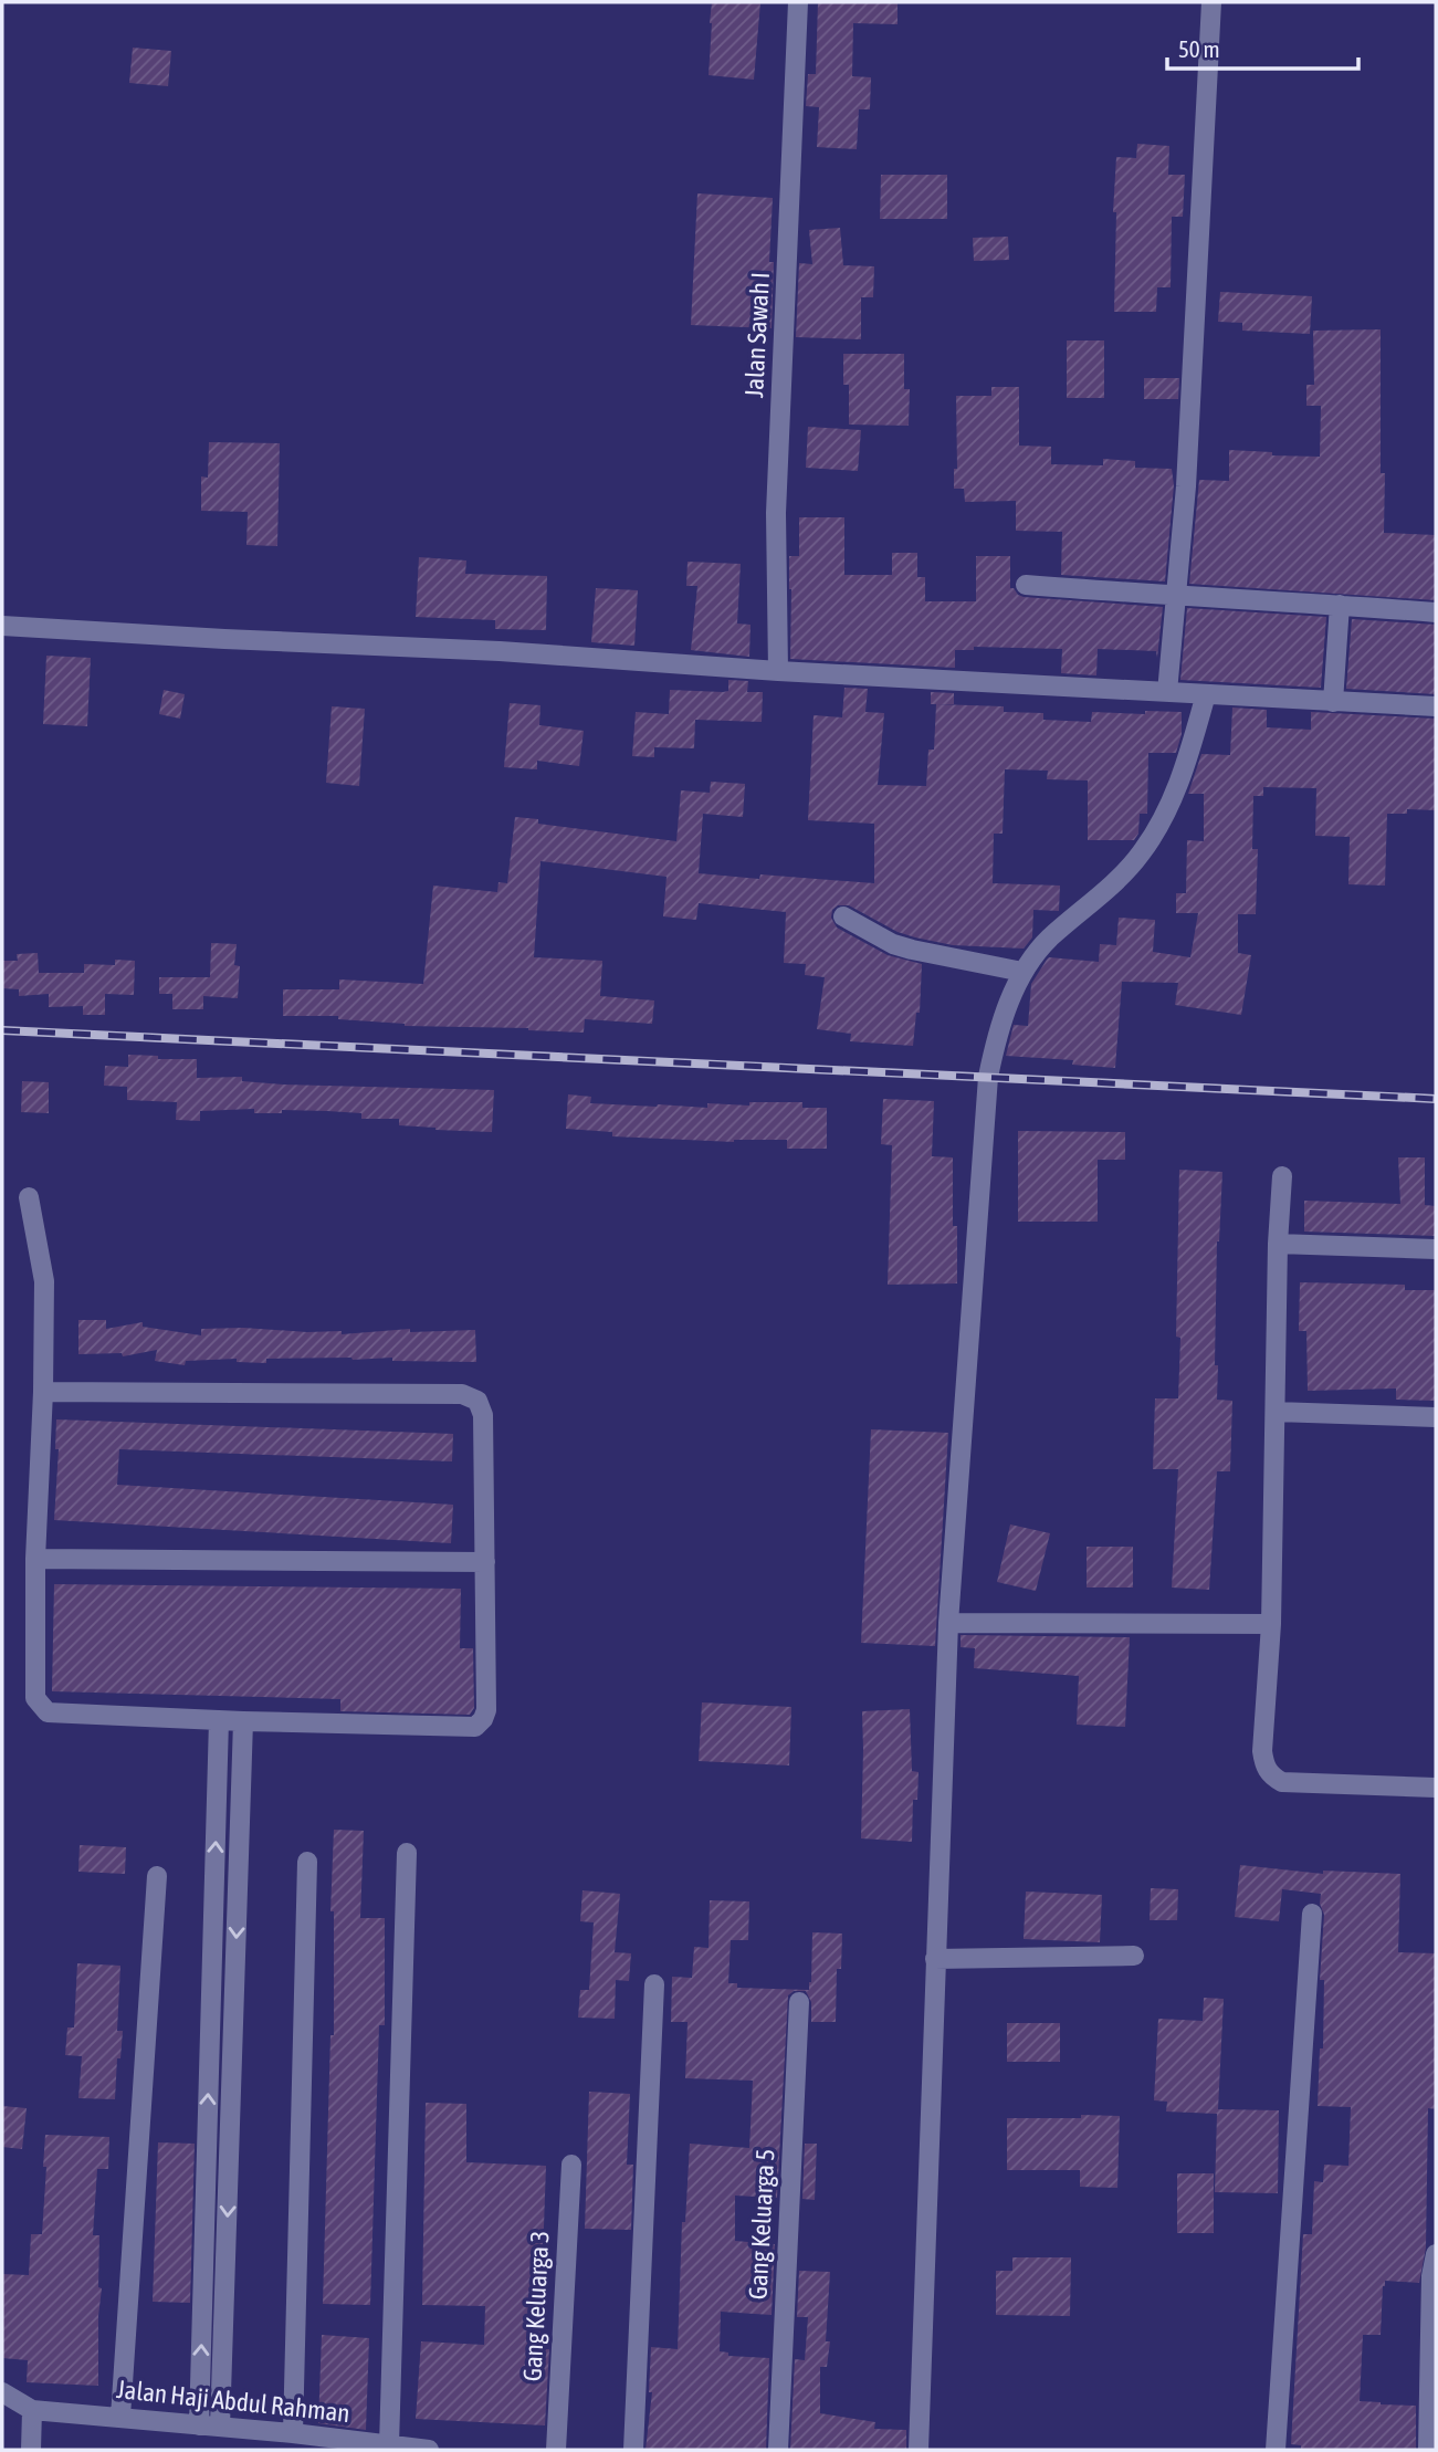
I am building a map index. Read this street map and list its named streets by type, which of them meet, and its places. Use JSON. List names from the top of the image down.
{
  "streets": {
    "street": [
      "Jalan Sawah I",
      "Gang Keluarga 5",
      "Gang Keluarga 3",
      "Jalan Haji Abdul Rahman"
    ]
  },
  "scale_bar": "50 m"
}
